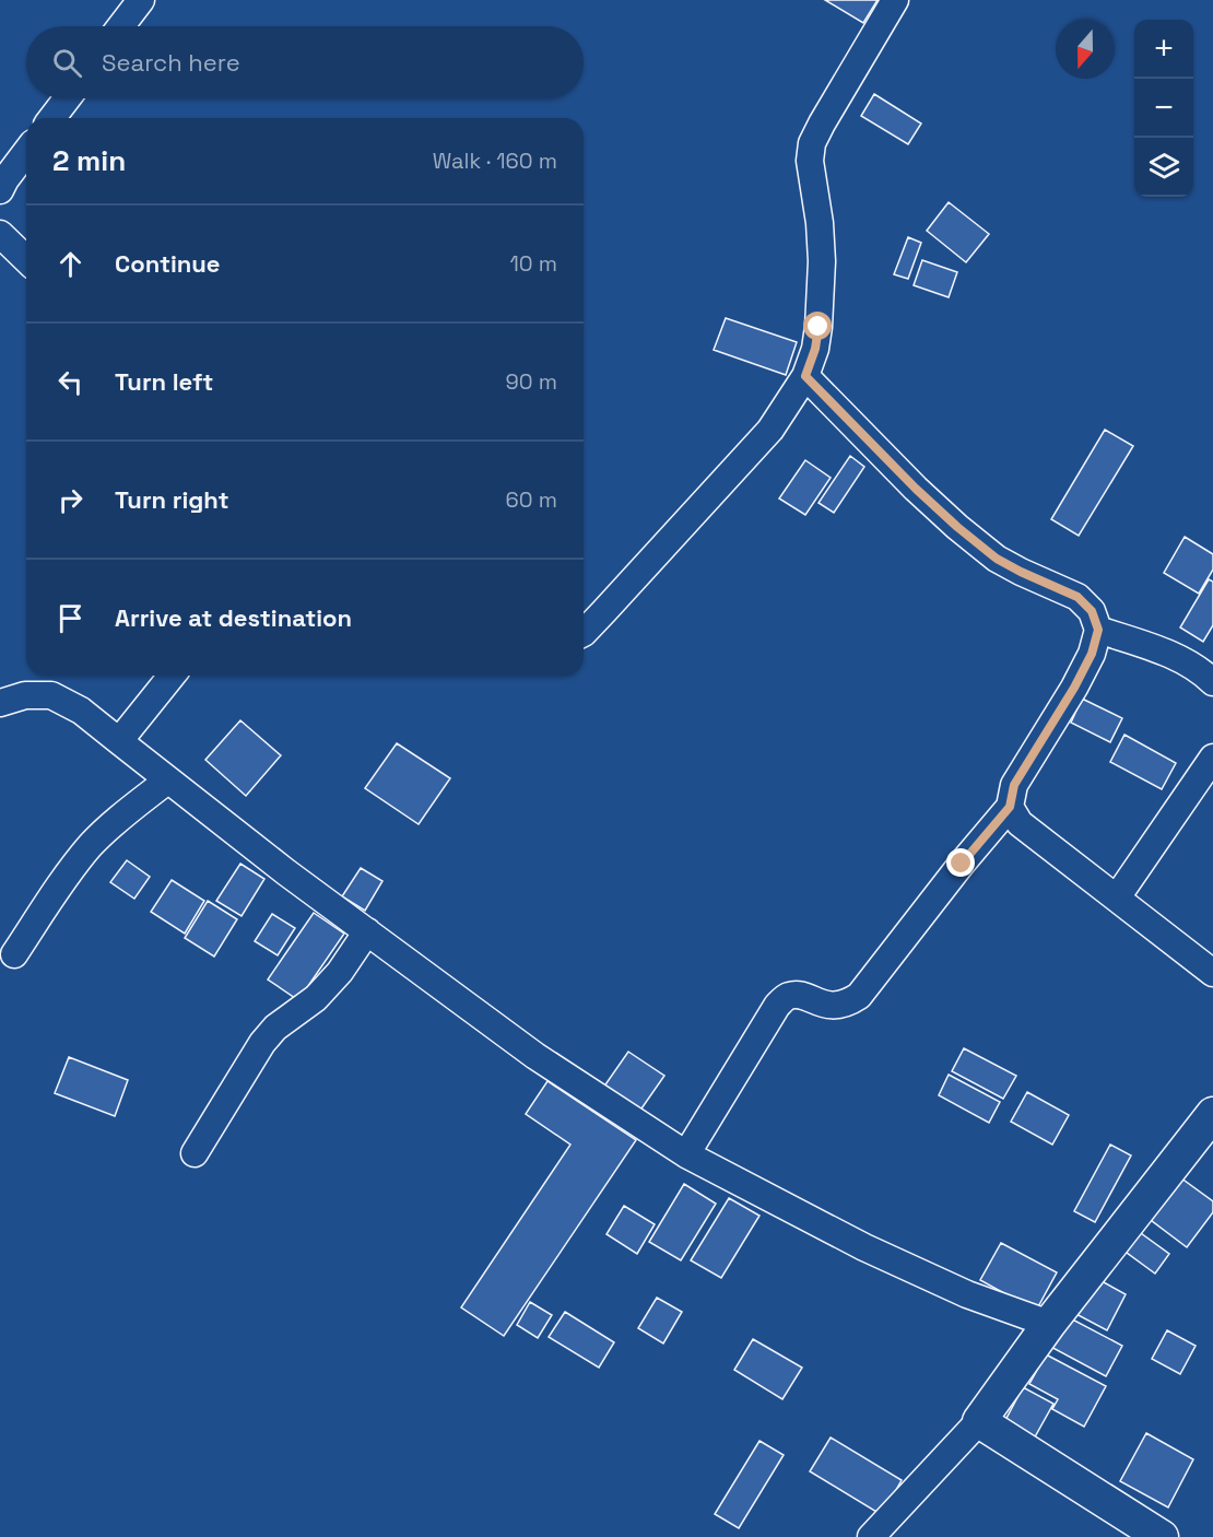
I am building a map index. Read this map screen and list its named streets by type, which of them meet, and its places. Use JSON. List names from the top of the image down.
{
  "north": "bottom",
  "page": {
    "map_buttons": ["+", "−"],
    "search": "Search here",
    "heading": ["2 min", "Walk · 160 m"],
    "list": [
      ["Continue", "10 m"],
      ["Turn left", "90 m"],
      ["Turn right", "60 m"],
      "Arrive at destination"
    ]
  }
}
